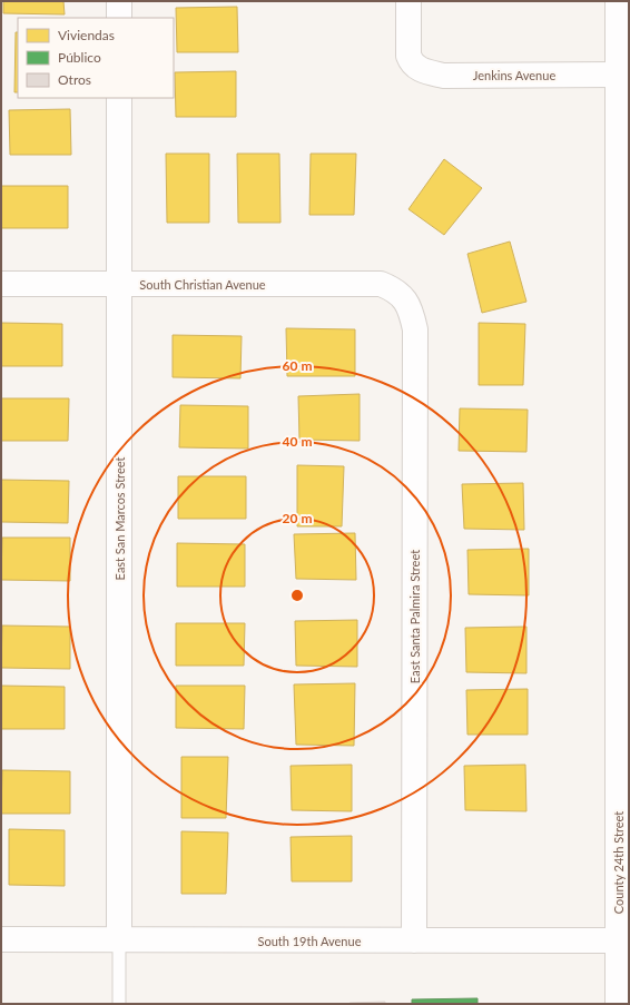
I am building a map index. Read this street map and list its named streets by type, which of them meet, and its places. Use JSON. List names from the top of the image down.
{
  "streets": {
    "street": [
      "Jenkins Avenue",
      "South Christian Avenue",
      "East San Marcos Street",
      "East Santa Palmira Street",
      "County 24th Street",
      "South 19th Avenue"
    ]
  },
  "crossings": [
    ["Jenkins Avenue", "County 24th Street"],
    ["South Christian Avenue", "East San Marcos Street"],
    ["South Christian Avenue", "East Santa Palmira Street"],
    ["East San Marcos Street", "South 19th Avenue"],
    ["East Santa Palmira Street", "South 19th Avenue"],
    ["County 24th Street", "South 19th Avenue"]
  ],
  "legend": ["Viviendas", "Público", "Otros"],
  "rings": ["60 m", "40 m", "20 m"]
}
